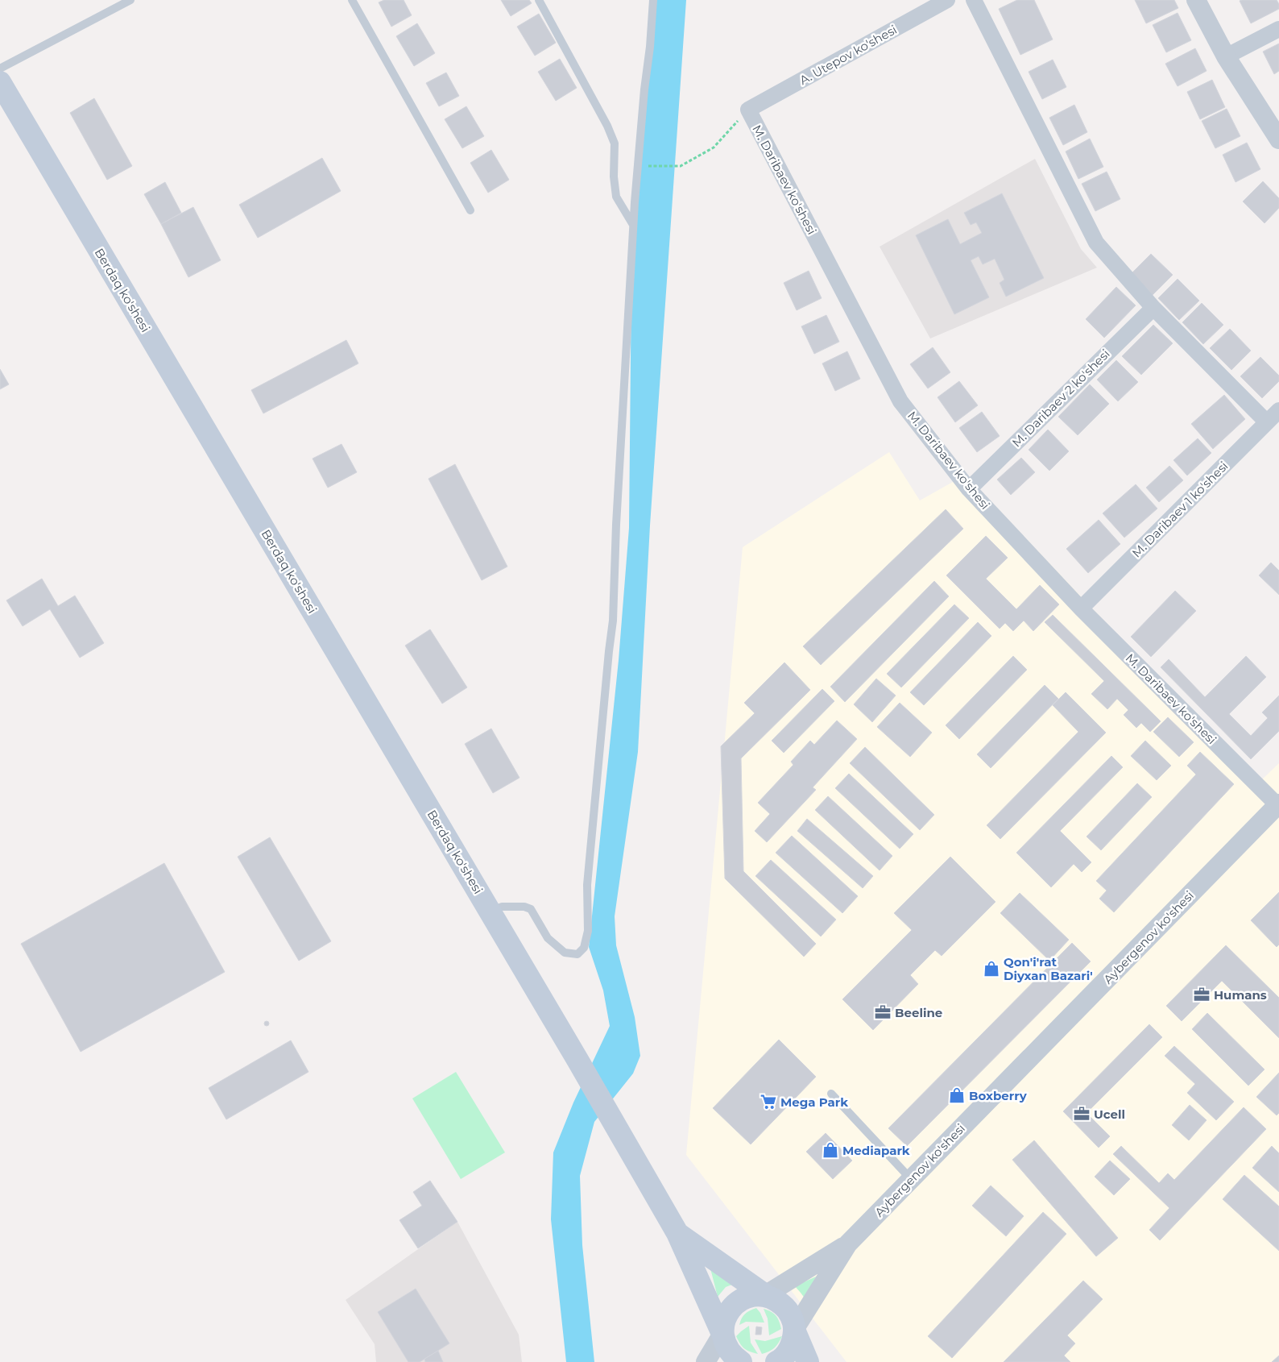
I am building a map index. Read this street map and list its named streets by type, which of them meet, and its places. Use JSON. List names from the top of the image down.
{
  "streets": {
    "main road": ["Berdaq ko'shesi"],
    "street": [
      "A. Utepov ko'shesi",
      "M. Daribaev ko'shesi",
      "M. Daribaev 2 ko'shesi",
      "M. Daribaev 1 ko'shesi",
      "Aybergenov ko'shesi"
    ]
  },
  "crossings": [
    ["A. Utepov ko'shesi", "M. Daribaev ko'shesi"],
    ["M. Daribaev ko'shesi", "M. Daribaev 2 ko'shesi"],
    ["M. Daribaev ko'shesi", "M. Daribaev 1 ko'shesi"],
    ["M. Daribaev ko'shesi", "Aybergenov ko'shesi"]
  ],
  "places": {
    "shop": ["Qon'i'rat Diyxan Bazari'", "Boxberry", "Mediapark"],
    "office": ["Humans", "Beeline", "Ucell"],
    "supermarket": ["Mega Park"]
  }
}
